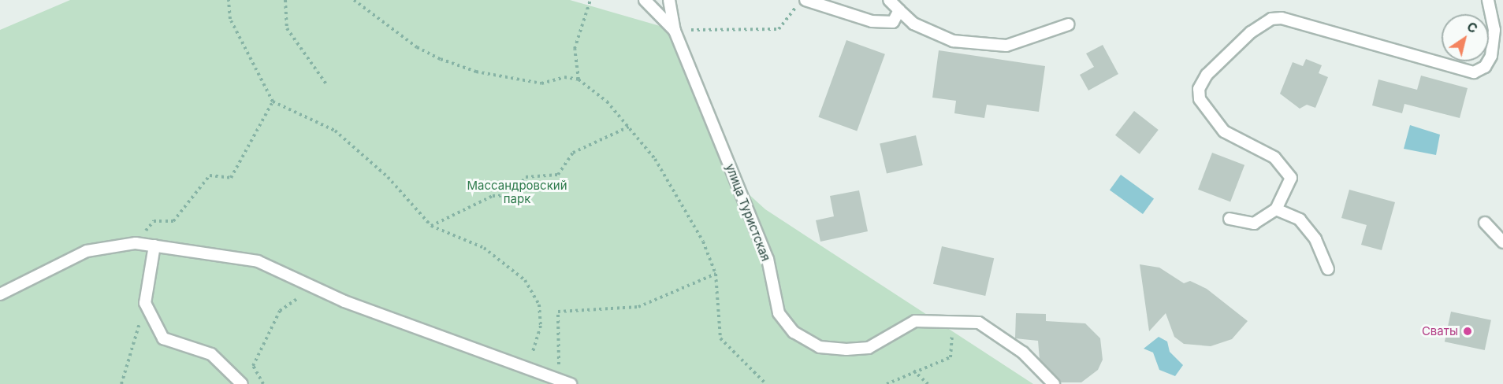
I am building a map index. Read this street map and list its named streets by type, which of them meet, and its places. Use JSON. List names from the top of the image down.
{
  "streets": {
    "lane": ["улица Туристская"]
  },
  "parks": ["Массандровский парк"],
  "places": ["Сваты"],
  "north": "top right"
}
